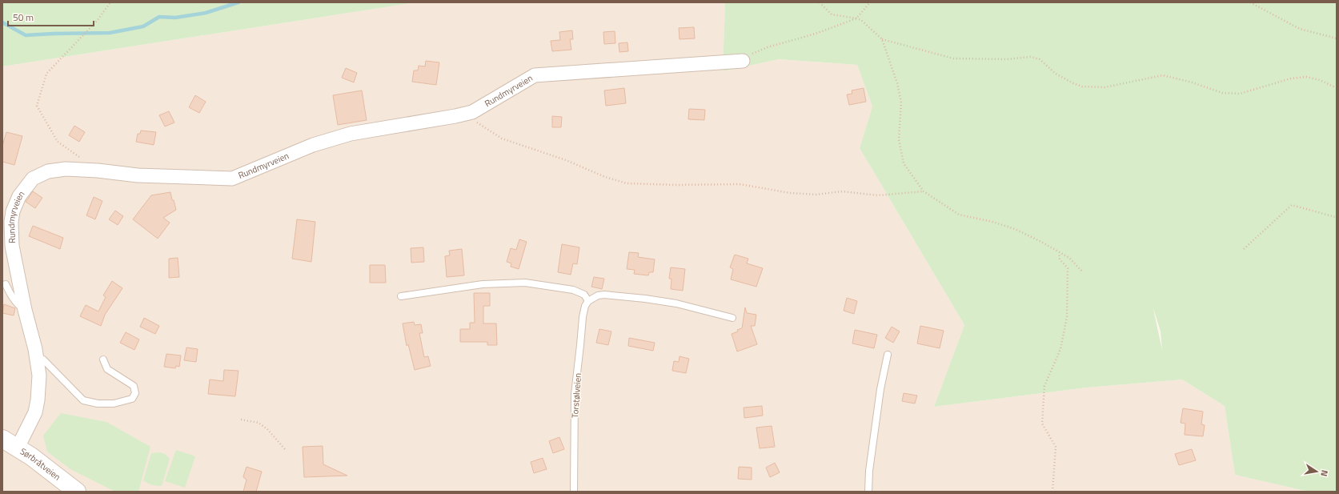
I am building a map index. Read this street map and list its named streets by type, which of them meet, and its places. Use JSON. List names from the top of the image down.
{
  "streets": {
    "street": ["Rundmyrveien", "Sørbråtveien"],
    "lane": ["Torstølveien"]
  },
  "crossings": [
    ["Rundmyrveien", "Sørbråtveien"]
  ],
  "scale_bar": "50 m",
  "north": "right"
}
